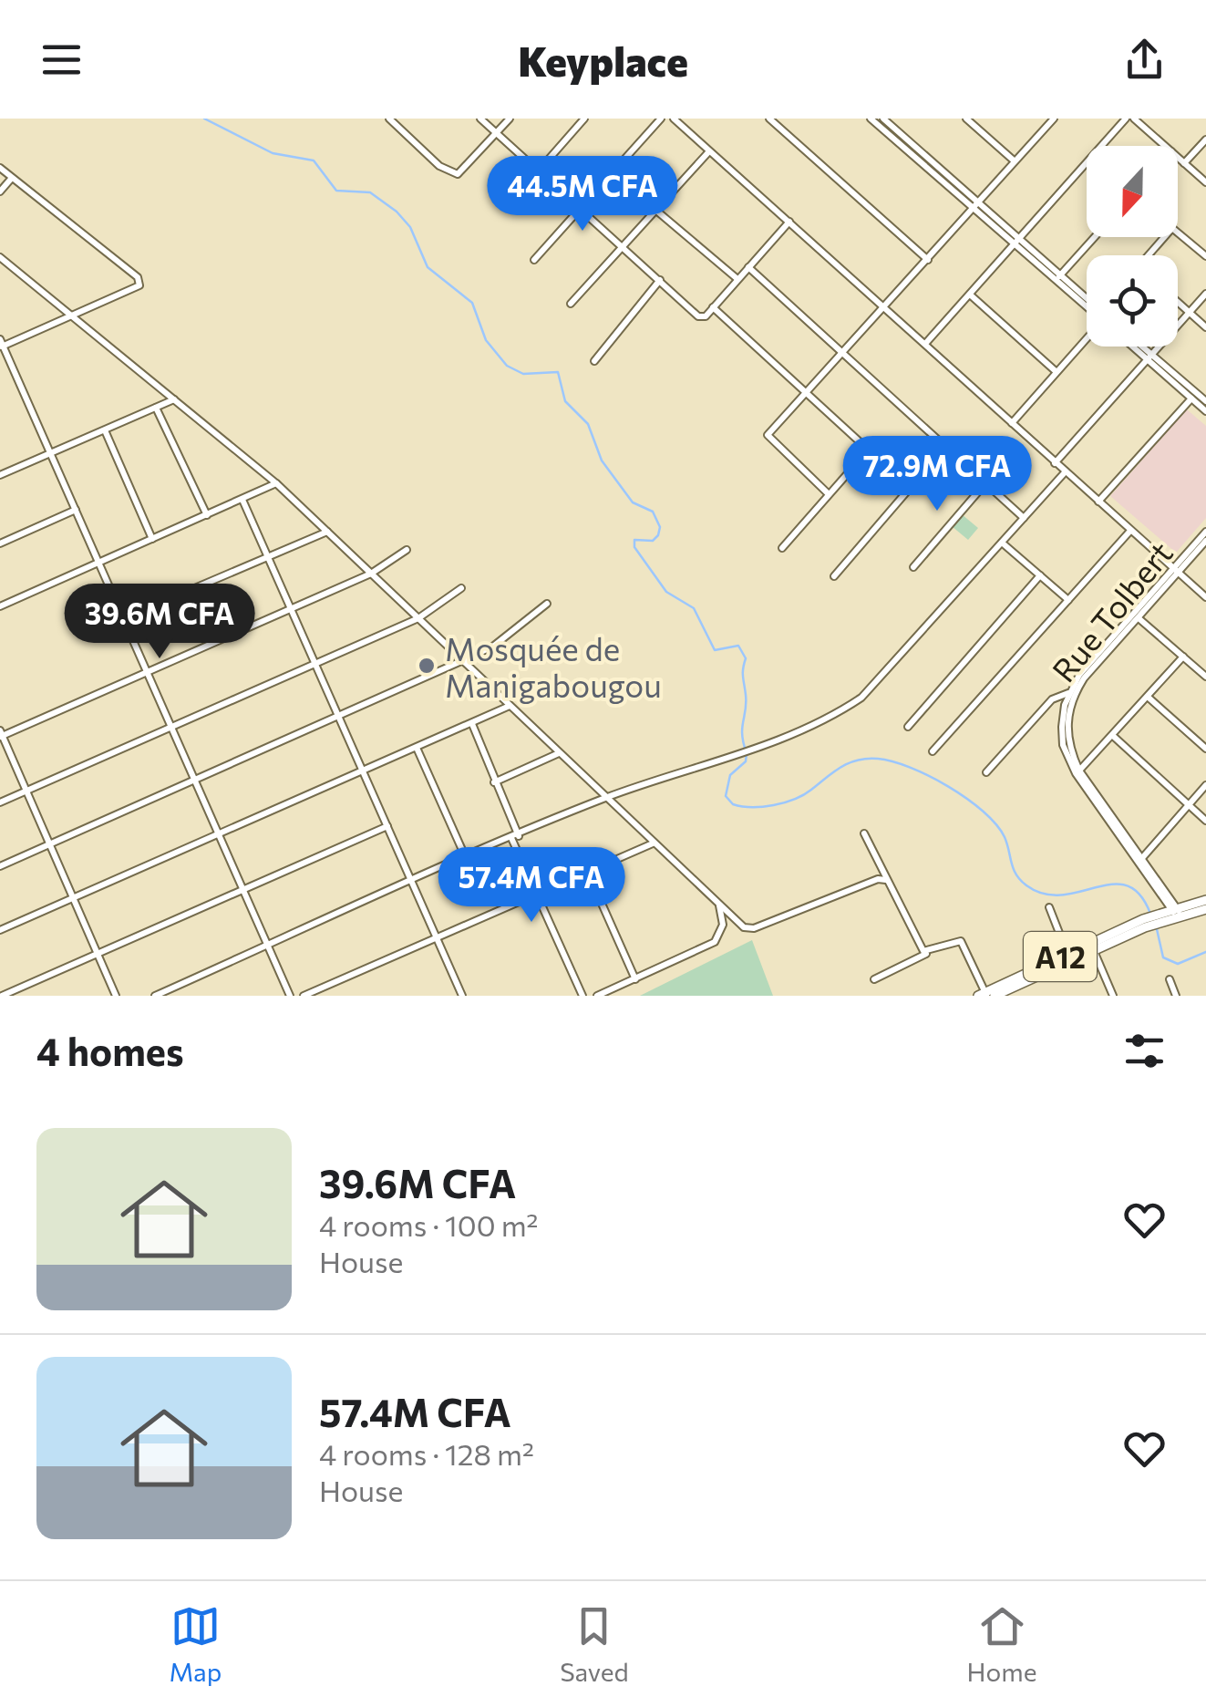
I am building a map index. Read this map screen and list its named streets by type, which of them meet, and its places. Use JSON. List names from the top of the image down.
{
  "streets": {
    "main road": ["A12"],
    "street": ["Rue Tolbert"]
  },
  "crossings": [
    ["Rue Tolbert", "A12"]
  ],
  "places": ["Mosquée de Manigabougou"],
  "north": "bottom",
  "page": {
    "header": "Keyplace",
    "price": [
      "44.5M CFA",
      "72.9M CFA",
      "39.6M CFA",
      "57.4M CFA"
    ],
    "heading": "4 homes",
    "list": [
      {
        "name": "39.6M CFA",
        "note": "4 rooms · 100 m² · House"
      },
      {
        "name": "57.4M CFA",
        "note": "4 rooms · 128 m² · House"
      }
    ],
    "tabs": ["Map", "Saved", "Home"]
  }
}
